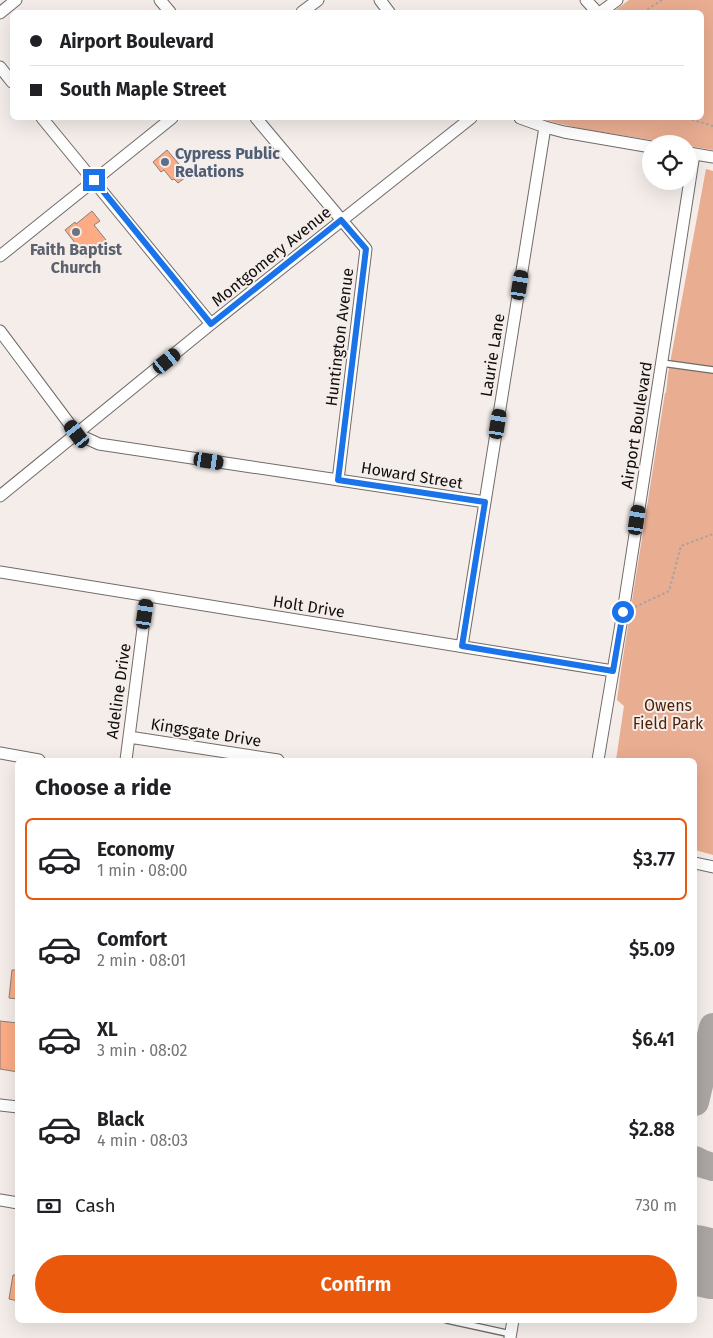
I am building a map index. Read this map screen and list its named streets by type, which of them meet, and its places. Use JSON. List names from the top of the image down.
{
  "streets": {
    "street": [
      "Montgomery Avenue",
      "Huntington Avenue",
      "Laurie Lane",
      "Airport Boulevard",
      "Howard Street",
      "Holt Drive",
      "Adeline Drive",
      "Kingsgate Drive"
    ]
  },
  "crossings": [
    ["Montgomery Avenue", "Huntington Avenue"],
    ["Montgomery Avenue", "Howard Street"],
    ["Huntington Avenue", "Howard Street"],
    ["Laurie Lane", "Howard Street"],
    ["Laurie Lane", "Holt Drive"],
    ["Airport Boulevard", "Holt Drive"],
    ["Holt Drive", "Adeline Drive"],
    ["Adeline Drive", "Kingsgate Drive"]
  ],
  "parks": ["Owens Field Park"],
  "places": ["Cypress Public Relations", "Faith Baptist Church"],
  "page": {
    "banner": ["Airport Boulevard", "South Maple Street"],
    "heading": "Choose a ride",
    "list": [
      {
        "name": "Economy",
        "note": "1 min · 08:00",
        "value": "$3.77"
      },
      {
        "name": "Comfort",
        "note": "2 min · 08:01",
        "value": "$5.09"
      },
      {
        "name": "XL",
        "note": "3 min · 08:02",
        "value": "$6.41"
      },
      {
        "name": "Black",
        "note": "4 min · 08:03",
        "value": "$2.88"
      }
    ],
    "pay": ["Cash", "730 m"],
    "buttons": "Confirm"
  }
}
